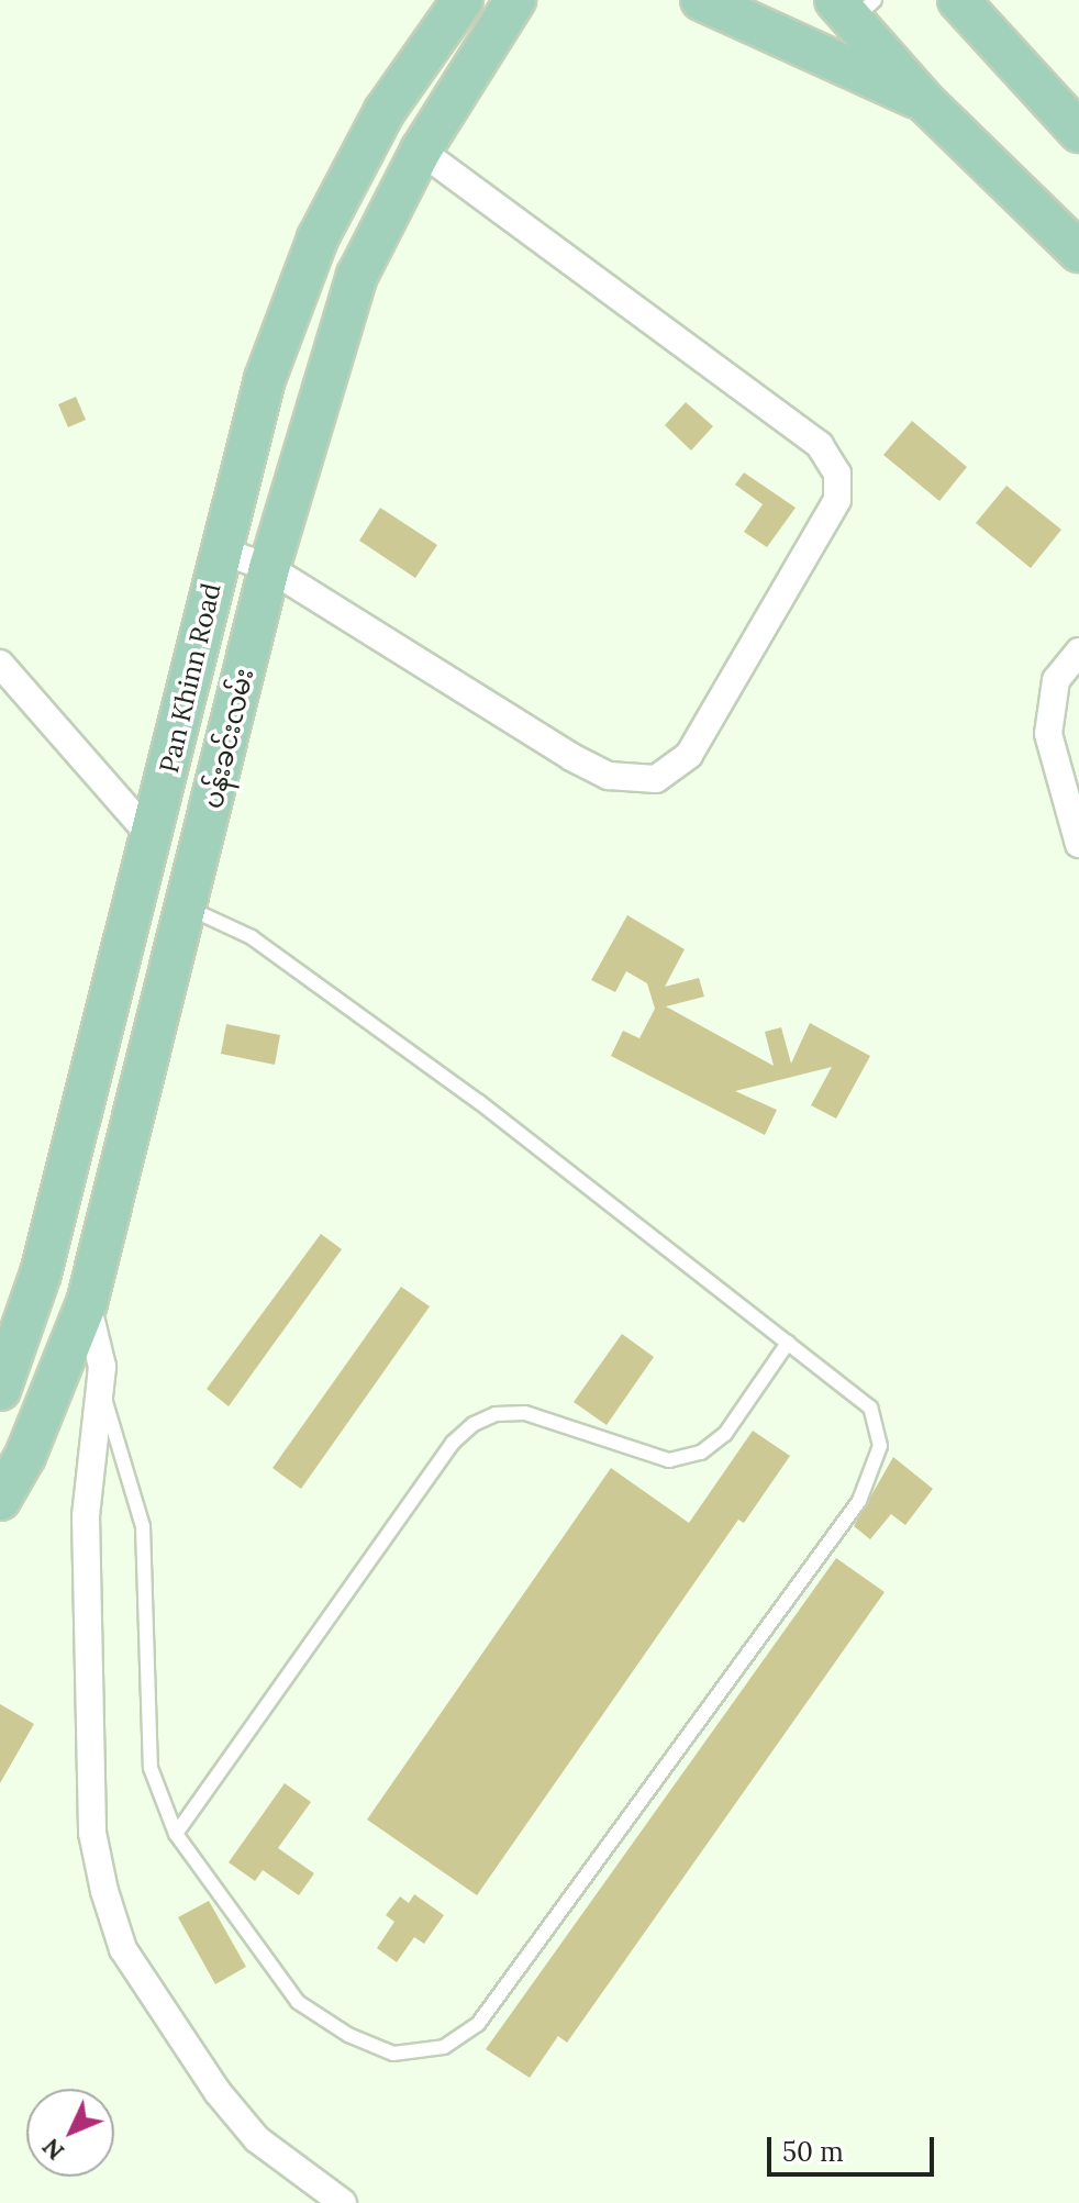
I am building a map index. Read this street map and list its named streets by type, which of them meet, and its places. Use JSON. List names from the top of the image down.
{
  "streets": {
    "main road": ["Pan Khinn Road", "ပန်းခင်းလမ်း"]
  },
  "scale_bar": "50 m",
  "north": "bottom left"
}
